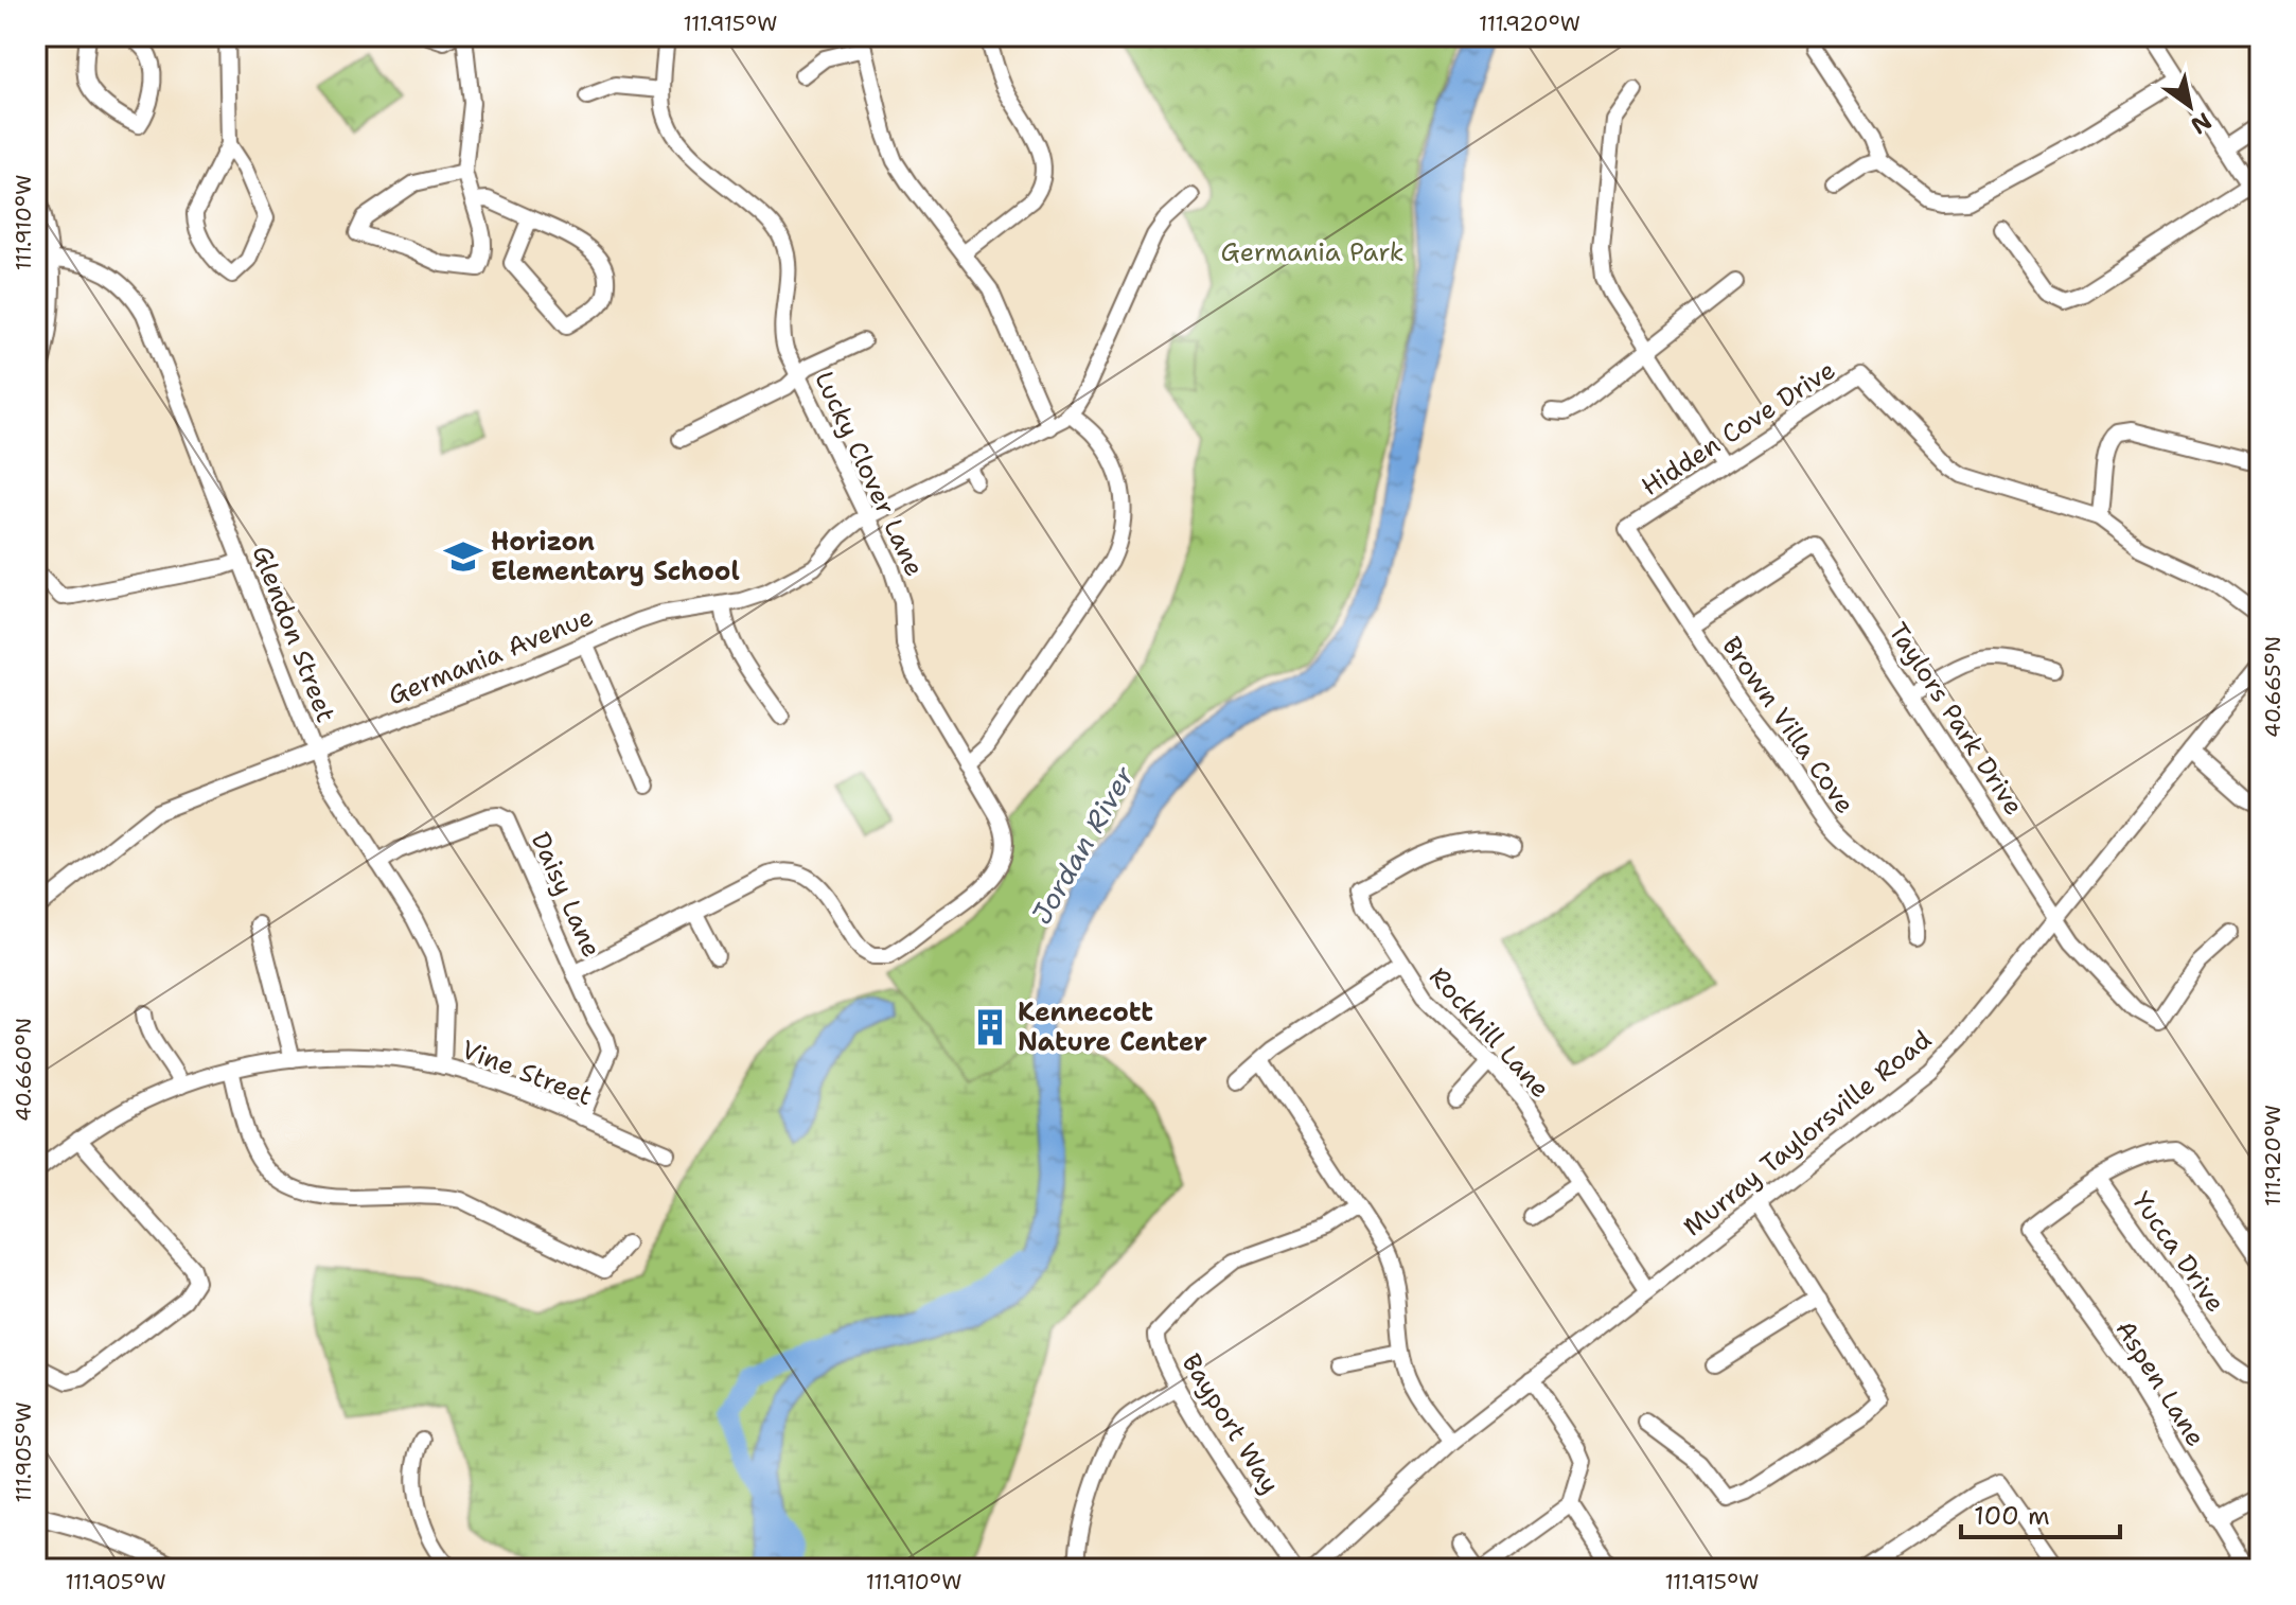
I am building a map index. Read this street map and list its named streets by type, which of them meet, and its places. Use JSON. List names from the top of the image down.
{
  "streets": {
    "street": [
      "Hidden Cove Drive",
      "Lucky Clover Lane",
      "Glendon Street",
      "Germania Avenue",
      "Taylors Park Drive",
      "Brown Villa Cove",
      "Daisy Lane",
      "Rockhill Lane",
      "Vine Street",
      "Murray Taylorsville Road",
      "Yucca Drive",
      "Aspen Lane",
      "Bayport Way"
    ]
  },
  "crossings": [
    ["Hidden Cove Drive", "Brown Villa Cove"],
    ["Lucky Clover Lane", "Germania Avenue"],
    ["Glendon Street", "Germania Avenue"],
    ["Glendon Street", "Daisy Lane"],
    ["Glendon Street", "Vine Street"],
    ["Taylors Park Drive", "Brown Villa Cove"],
    ["Taylors Park Drive", "Murray Taylorsville Road"],
    ["Daisy Lane", "Vine Street"],
    ["Rockhill Lane", "Murray Taylorsville Road"],
    ["Yucca Drive", "Aspen Lane"]
  ],
  "water": ["Jordan River"],
  "parks": ["Germania Park"],
  "places": {
    "school or university": ["Horizon Elementary School"],
    "building": ["Kennecott Nature Center"]
  },
  "scale_bar": "100 m",
  "north": "bottom right",
  "coordinates": [
    "111.915°W",
    "111.920°W",
    "111.910°W",
    "40.665°N",
    "40.660°N",
    "111.905°W"
  ]
}
